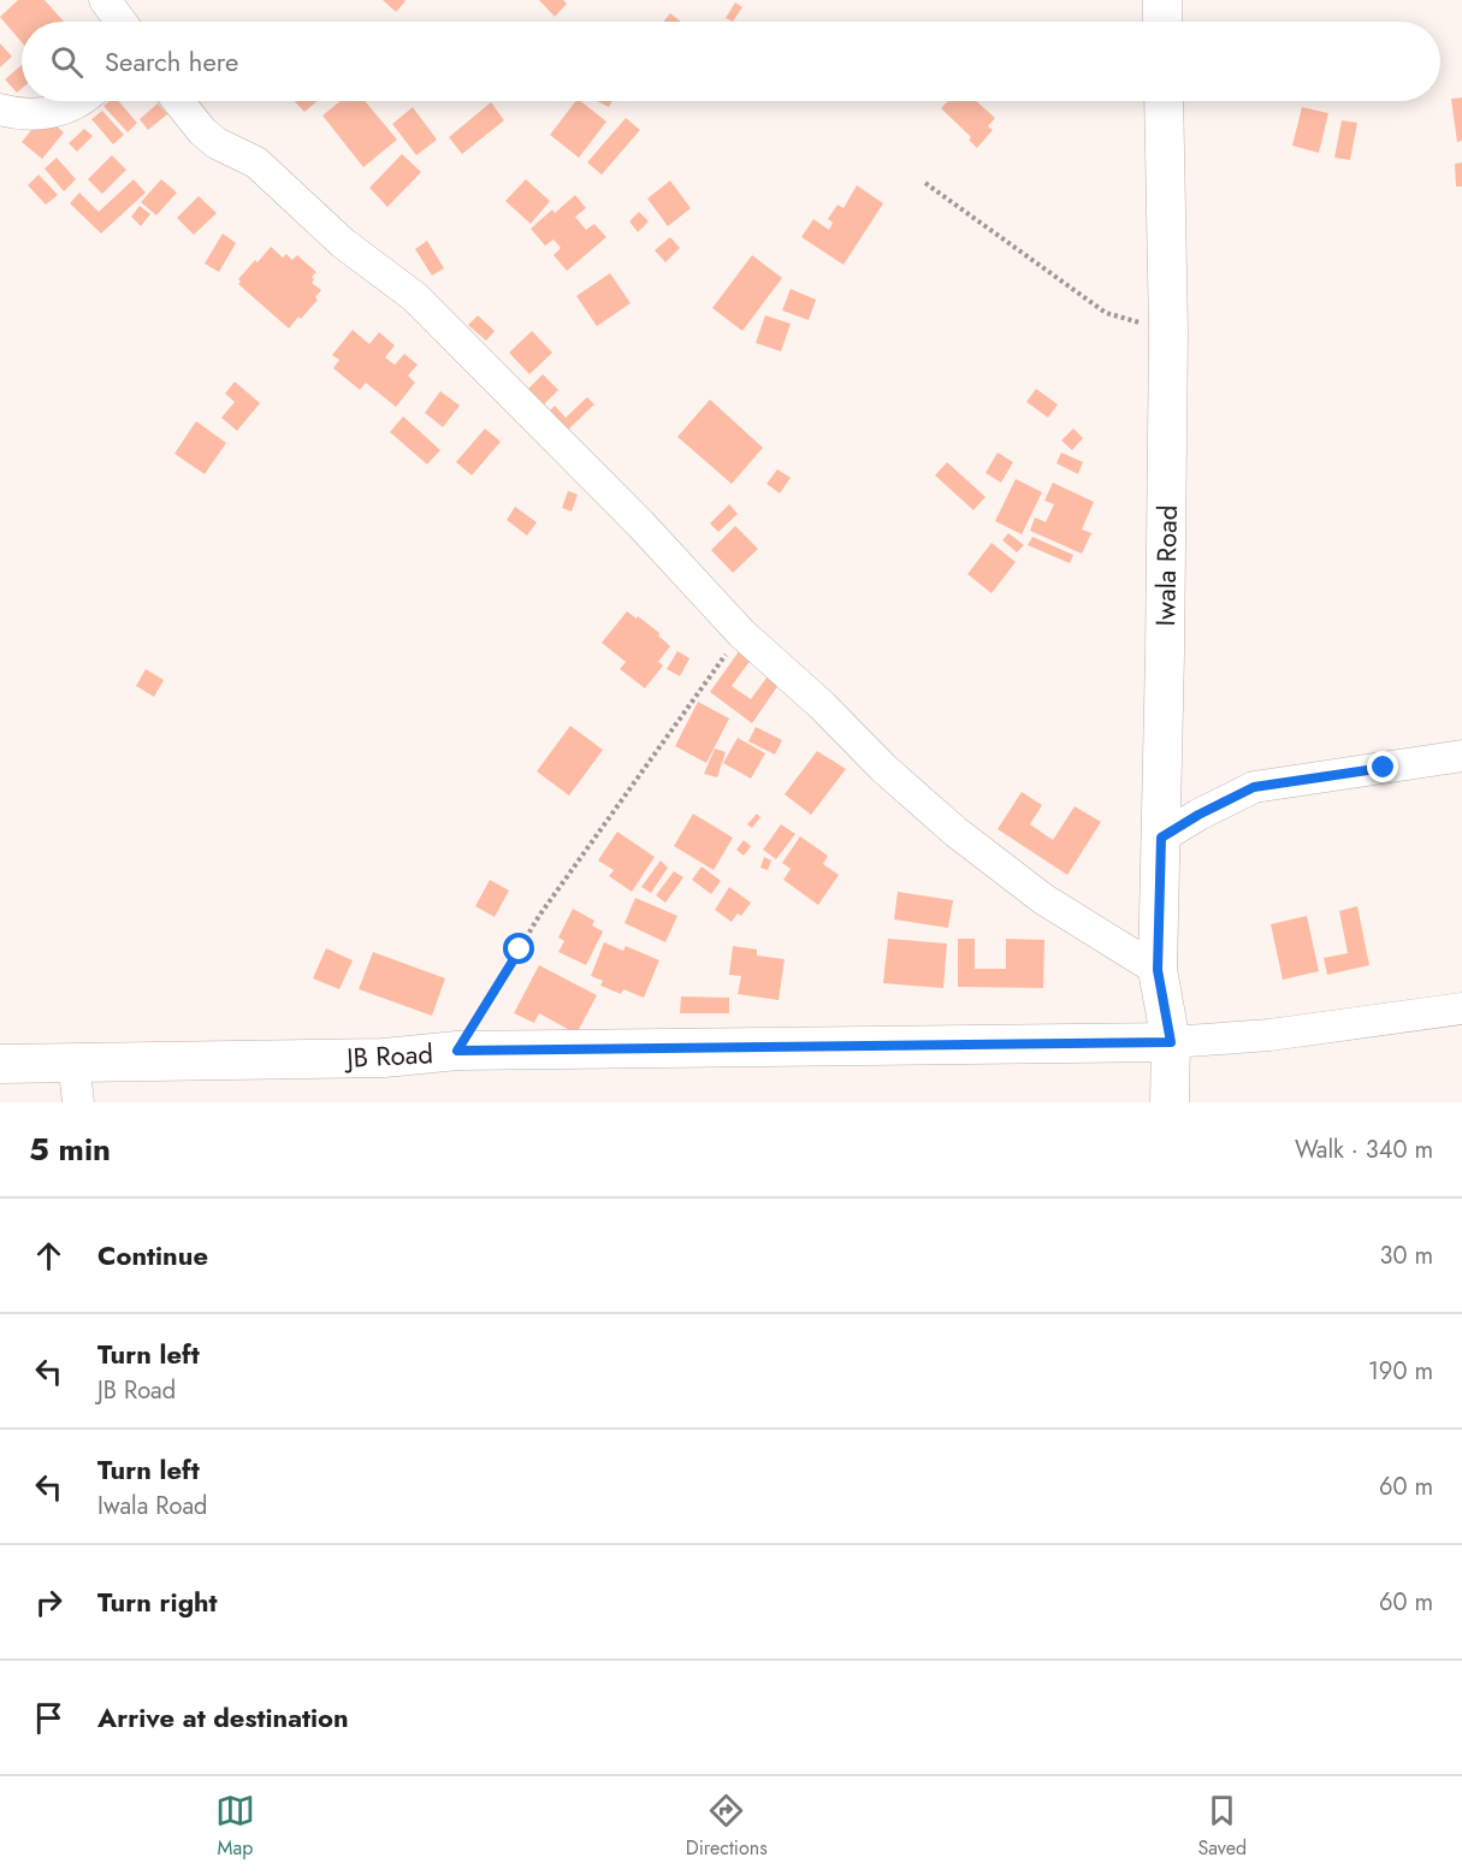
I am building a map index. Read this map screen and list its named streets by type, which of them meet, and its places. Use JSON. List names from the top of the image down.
{
  "streets": {
    "street": ["Iwala Road", "JB Road"]
  },
  "crossings": [
    ["Iwala Road", "JB Road"]
  ],
  "page": {
    "search": "Search here",
    "heading": ["5 min", "Walk · 340 m"],
    "list": [
      ["Continue", "30 m"],
      ["Turn left", "JB Road", "190 m"],
      ["Turn left", "Iwala Road", "60 m"],
      ["Turn right", "60 m"],
      "Arrive at destination"
    ],
    "nav": ["Map", "Directions", "Saved"]
  }
}
